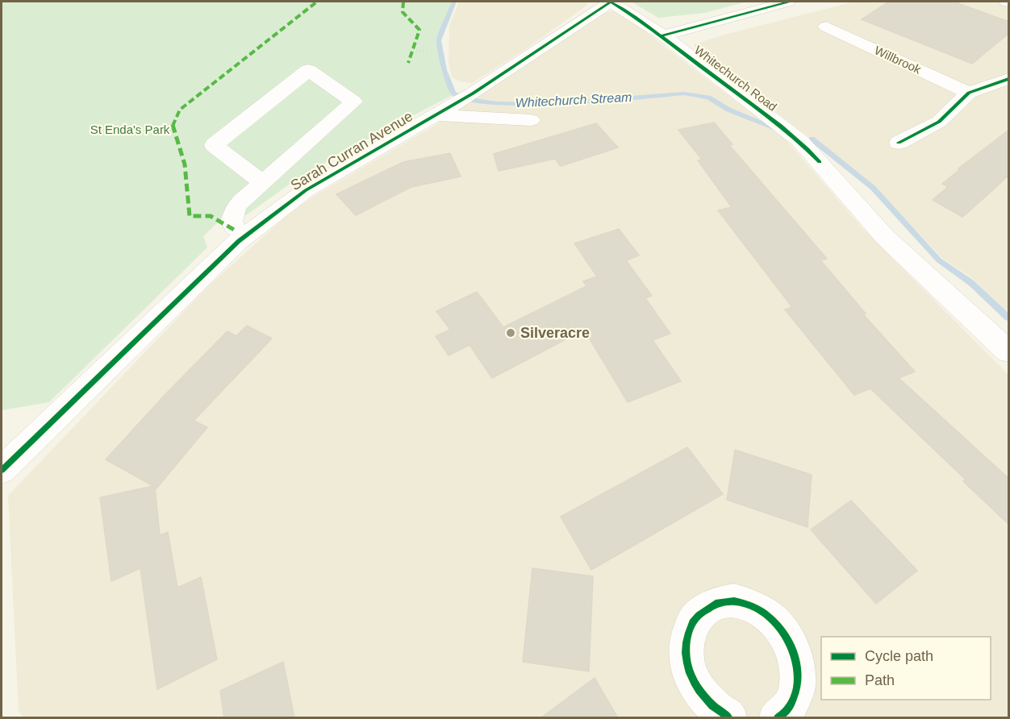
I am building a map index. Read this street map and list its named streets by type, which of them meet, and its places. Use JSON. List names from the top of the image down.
{
  "streets": {
    "street": ["Willbrook", "Whitechurch Road", "Sarah Curran Avenue"]
  },
  "crossings": [
    ["Whitechurch Road", "Sarah Curran Avenue"]
  ],
  "water": ["Whitechurch Stream"],
  "parks": ["St Enda's Park"],
  "places": ["Silveracre"],
  "legend": ["Cycle path", "Path"]
}
